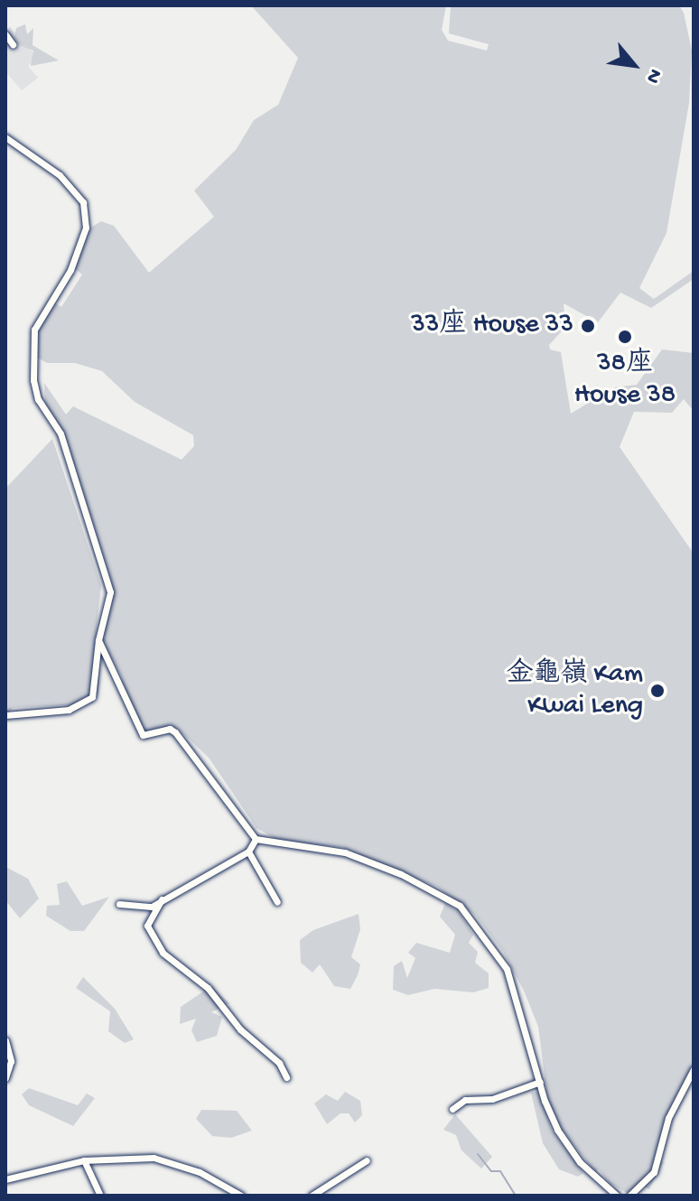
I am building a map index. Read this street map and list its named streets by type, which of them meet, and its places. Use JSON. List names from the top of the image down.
{
  "places": ["33座 House 33", "38座 House 38", "金龜嶺 Kam Kwai Leng"],
  "north": "bottom right"
}
